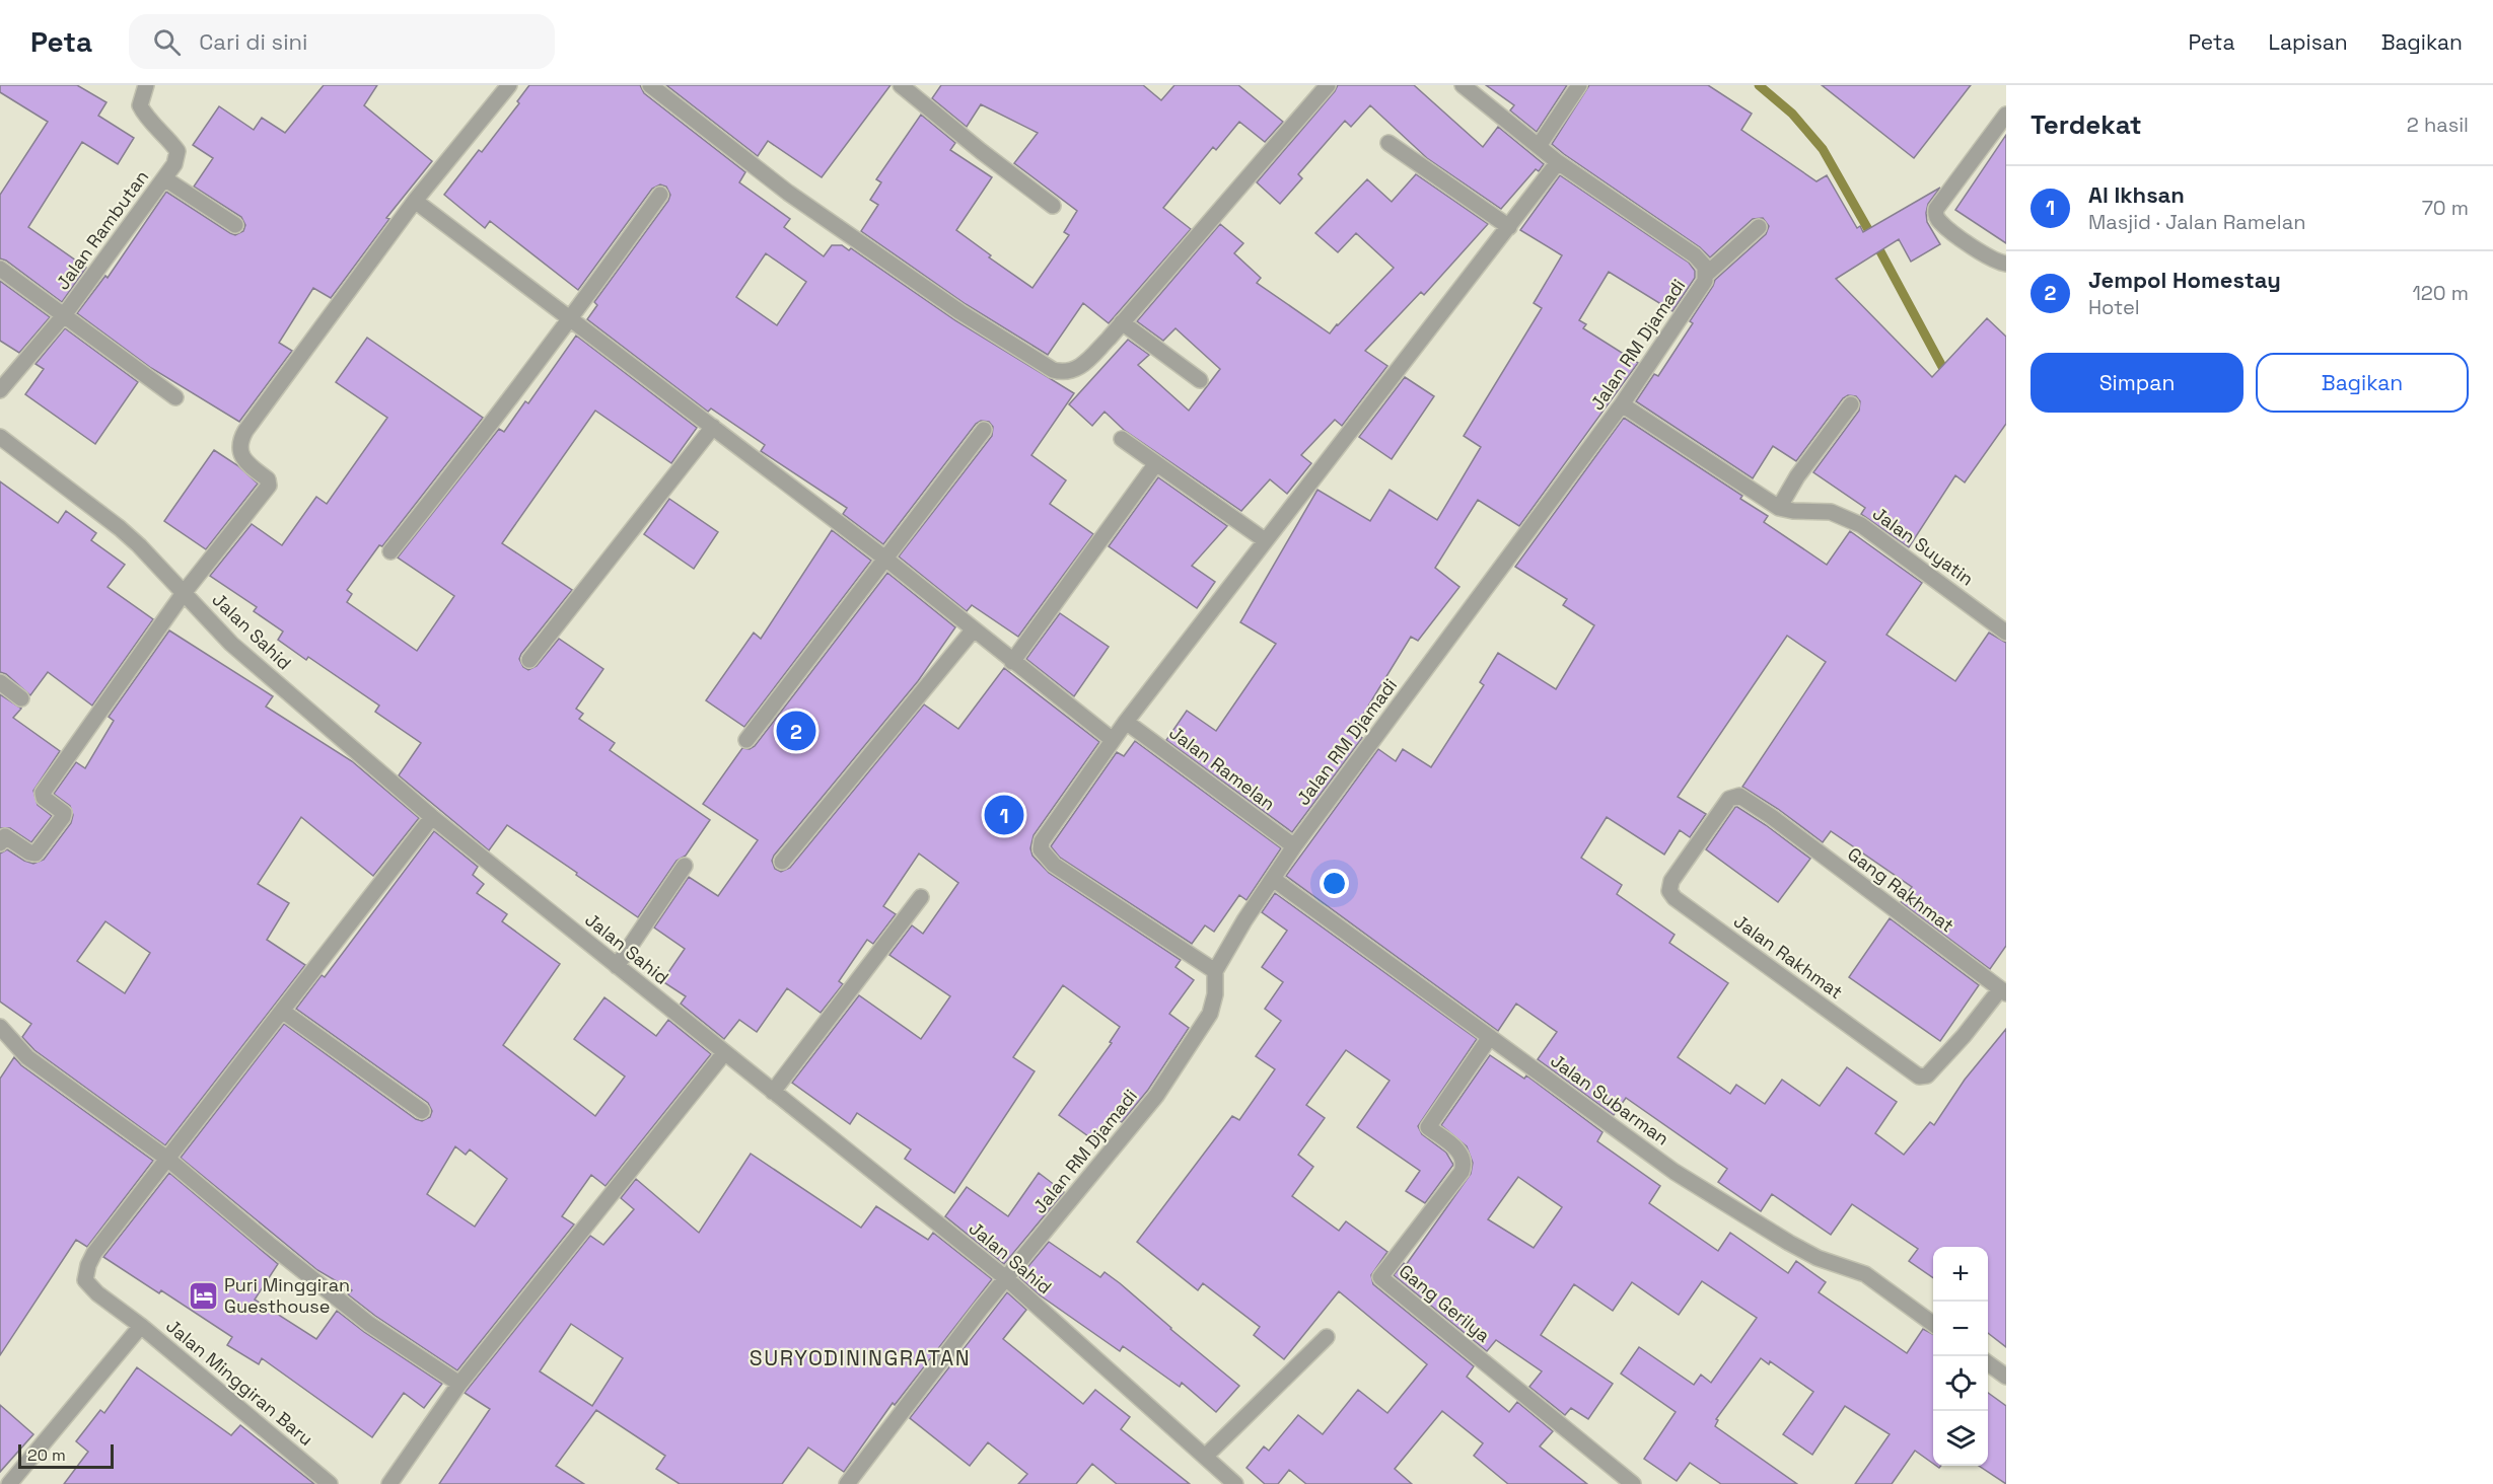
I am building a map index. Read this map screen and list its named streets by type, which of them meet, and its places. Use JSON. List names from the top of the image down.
{
  "streets": {
    "street": [
      "Jalan Rambutan",
      "Jalan RM Djamadi",
      "Jalan Suyatin",
      "Jalan Sahid",
      "Jalan Ramelan",
      "Gang Rakhmat",
      "Jalan Rakhmat",
      "Jalan Subarman",
      "Gang Gerilya",
      "Jalan Minggiran Baru"
    ]
  },
  "crossings": [
    ["Jalan RM Djamadi", "Jalan Suyatin"],
    ["Jalan RM Djamadi", "Jalan Sahid"],
    ["Jalan RM Djamadi", "Jalan Ramelan"],
    ["Jalan RM Djamadi", "Jalan Subarman"],
    ["Gang Rakhmat", "Jalan Rakhmat"],
    ["Jalan Subarman", "Gang Gerilya"]
  ],
  "districts": ["SURYODININGRATAN"],
  "places": {
    "hotel": ["Puri Minggiran Guesthouse"]
  },
  "scale_bar": "20 m",
  "page": {
    "header": "Peta",
    "search": "Cari di sini",
    "nav": ["Peta", "Lapisan", "Bagikan"],
    "heading": ["Terdekat", "2 hasil"],
    "list": [
      {
        "mark": "1",
        "name": "Al Ikhsan",
        "note": "Masjid · Jalan Ramelan",
        "value": "70 m"
      },
      {
        "mark": "2",
        "name": "Jempol Homestay",
        "note": "Hotel",
        "value": "120 m"
      }
    ],
    "buttons": ["Simpan", "Bagikan"],
    "pins": ["2", "1"],
    "map_buttons": ["+", "−"],
    "scale": "20 m"
  }
}
